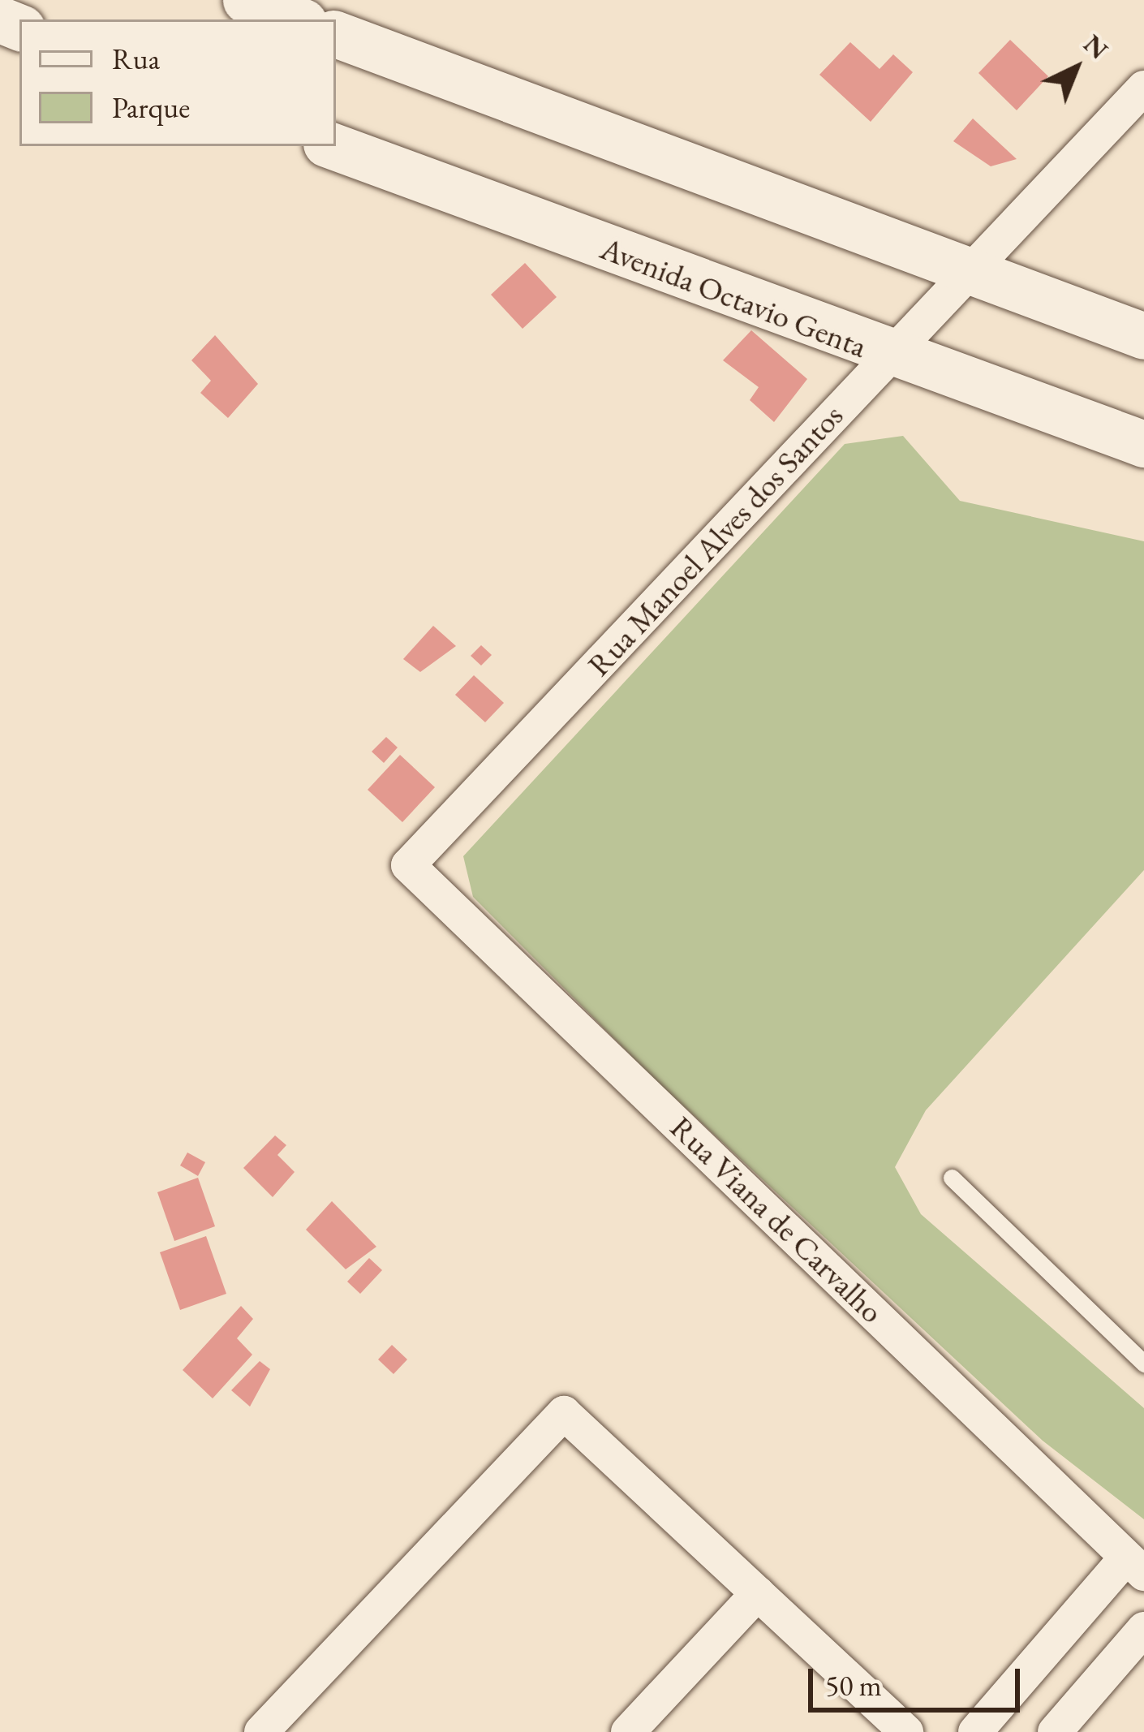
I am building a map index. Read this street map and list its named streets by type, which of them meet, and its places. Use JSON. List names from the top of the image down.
{
  "streets": {
    "street": ["Avenida Octavio Genta", "Rua Manoel Alves dos Santos", "Rua Viana de Carvalho"]
  },
  "crossings": [
    ["Avenida Octavio Genta", "Rua Manoel Alves dos Santos"],
    ["Rua Manoel Alves dos Santos", "Rua Viana de Carvalho"]
  ],
  "legend": ["Rua", "Parque"],
  "scale_bar": "50 m",
  "north": "top right"
}
